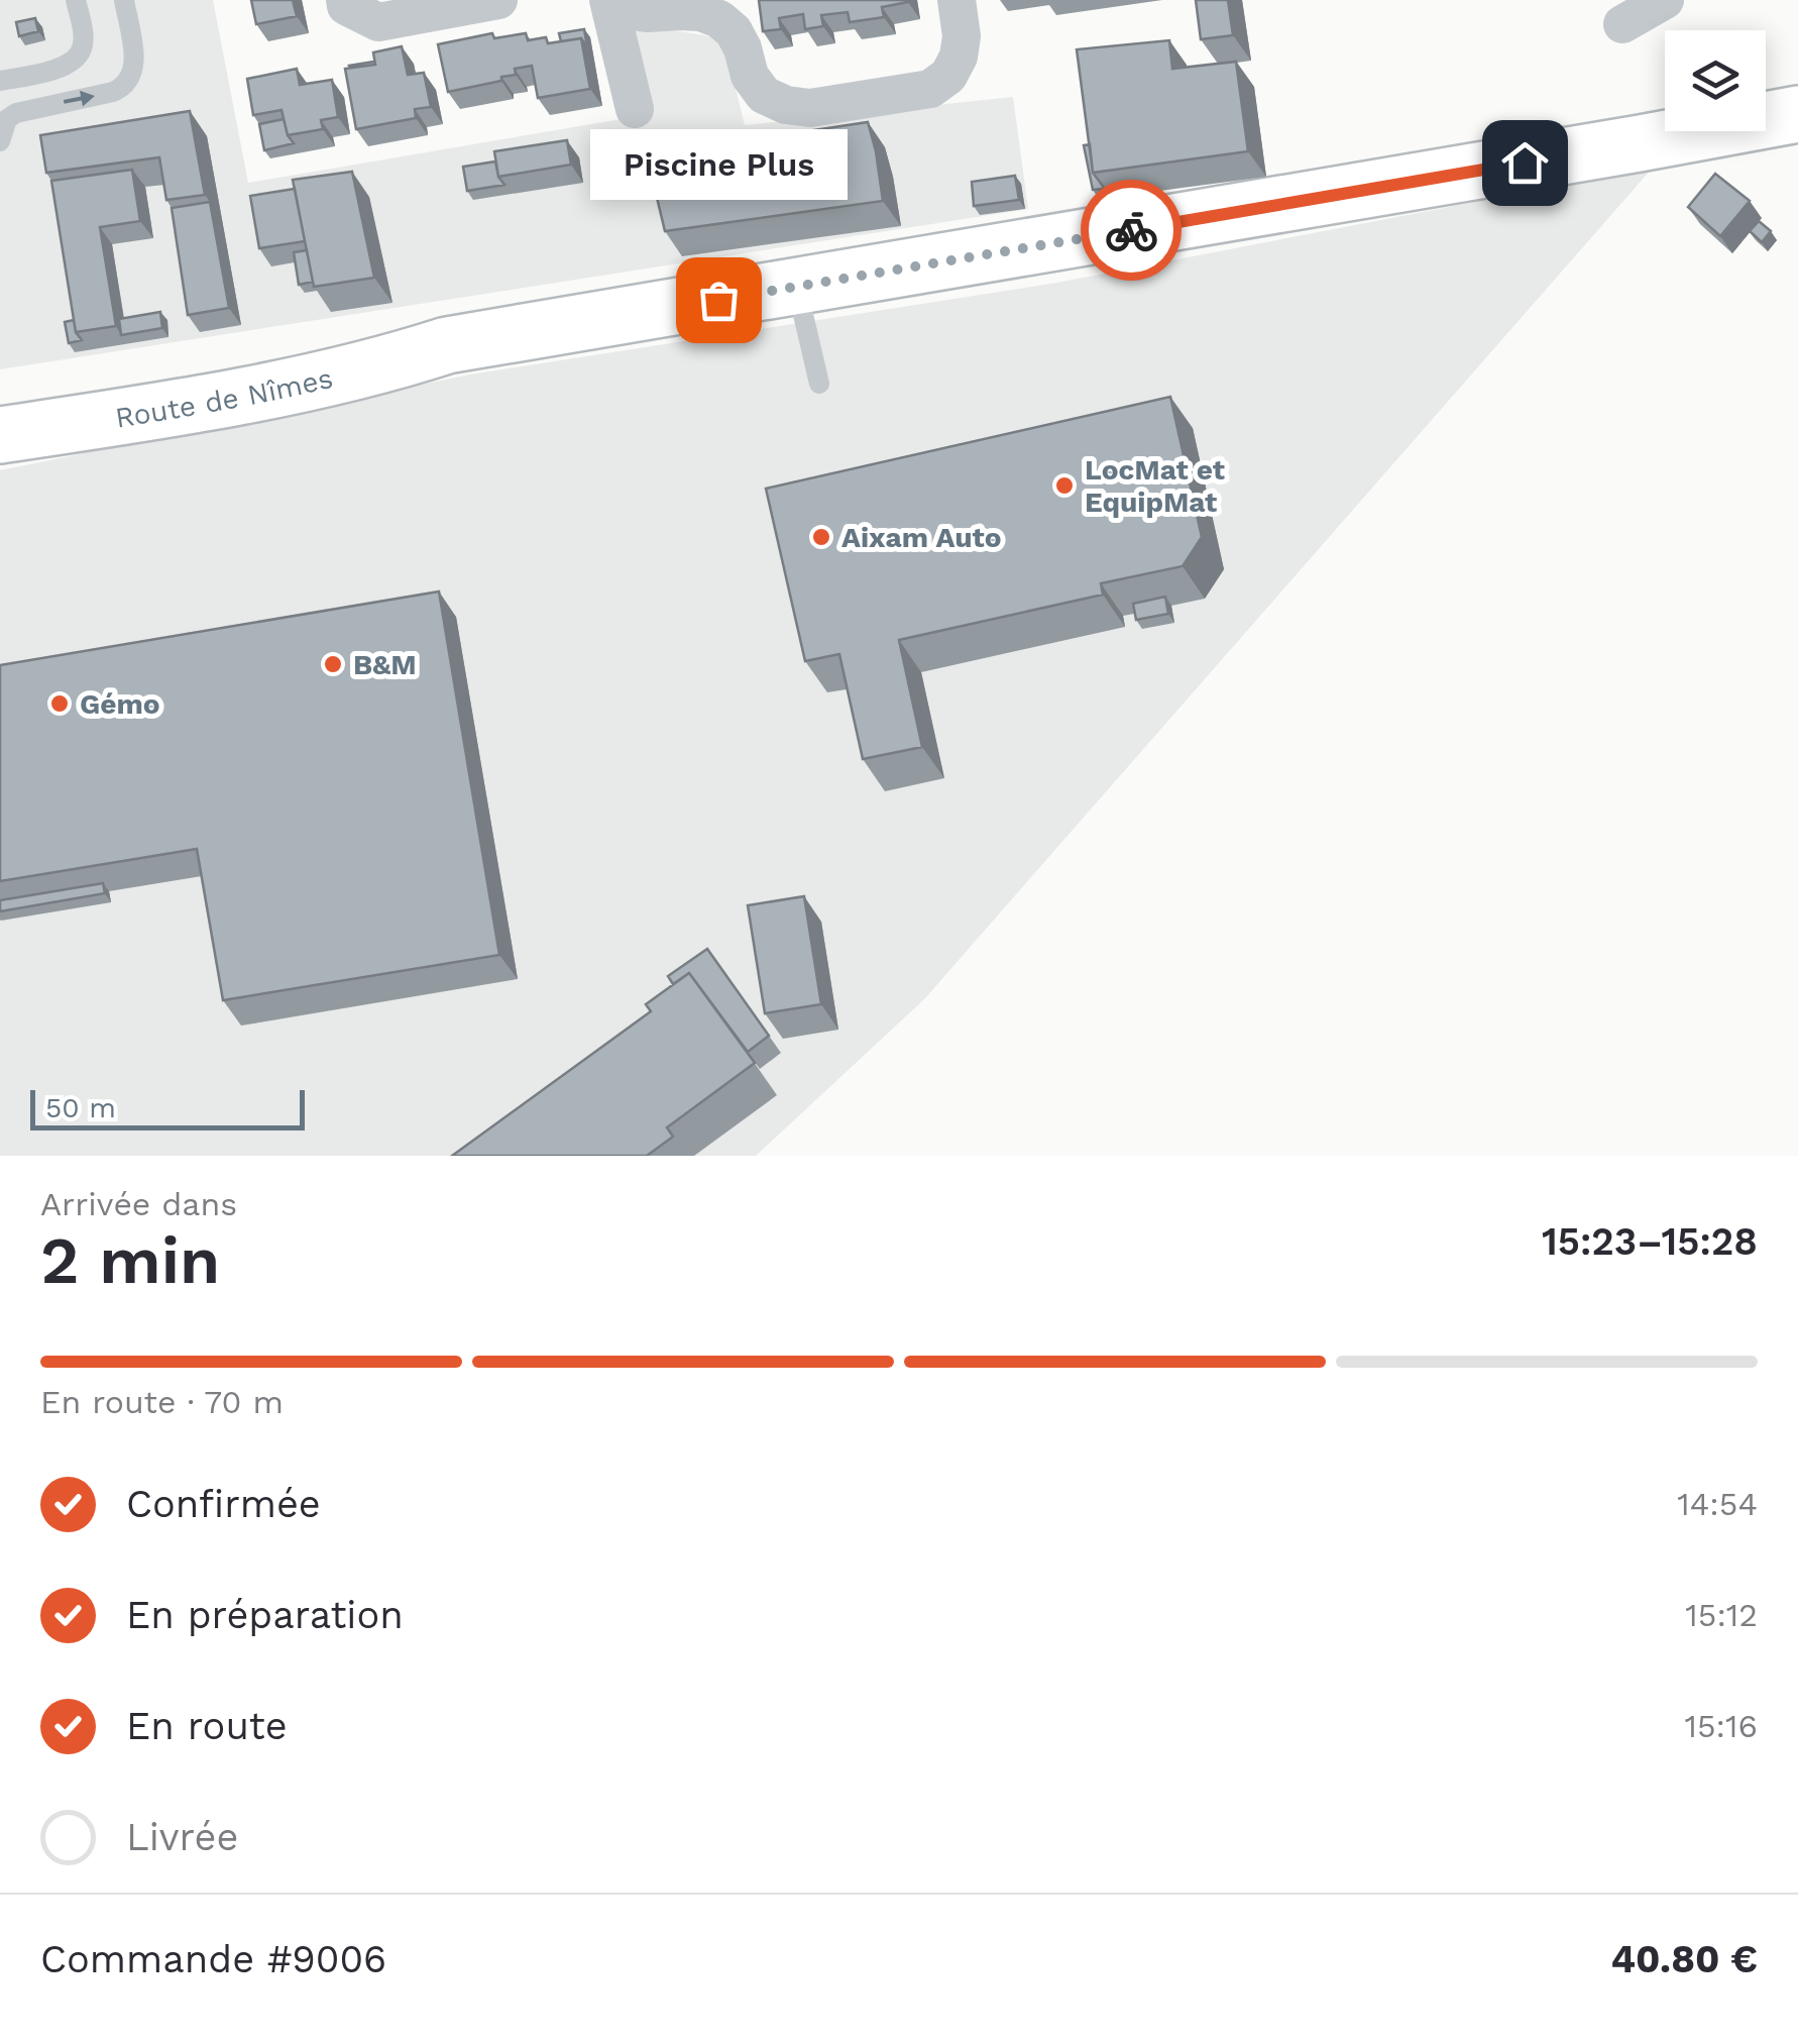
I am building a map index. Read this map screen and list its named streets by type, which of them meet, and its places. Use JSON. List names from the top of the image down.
{
  "streets": {
    "main road": ["Route de Nîmes"]
  },
  "places": [
    "Piscine Plus",
    "LocMat et EquipMat",
    "Aixam Auto",
    "B&M",
    "Gémo"
  ],
  "scale_bar": "50 m",
  "page": {
    "bubble": "Piscine Plus",
    "scale": "50 m",
    "heading": ["2 min", "Arrivée dans", "15:23–15:28"],
    "panel": ["Commande #9006", "40.80 €"],
    "bar": "En route · 70 m",
    "list": [
      ["Confirmée", "14:54"],
      ["En préparation", "15:12"],
      ["En route", "15:16"],
      "Livrée"
    ]
  }
}
